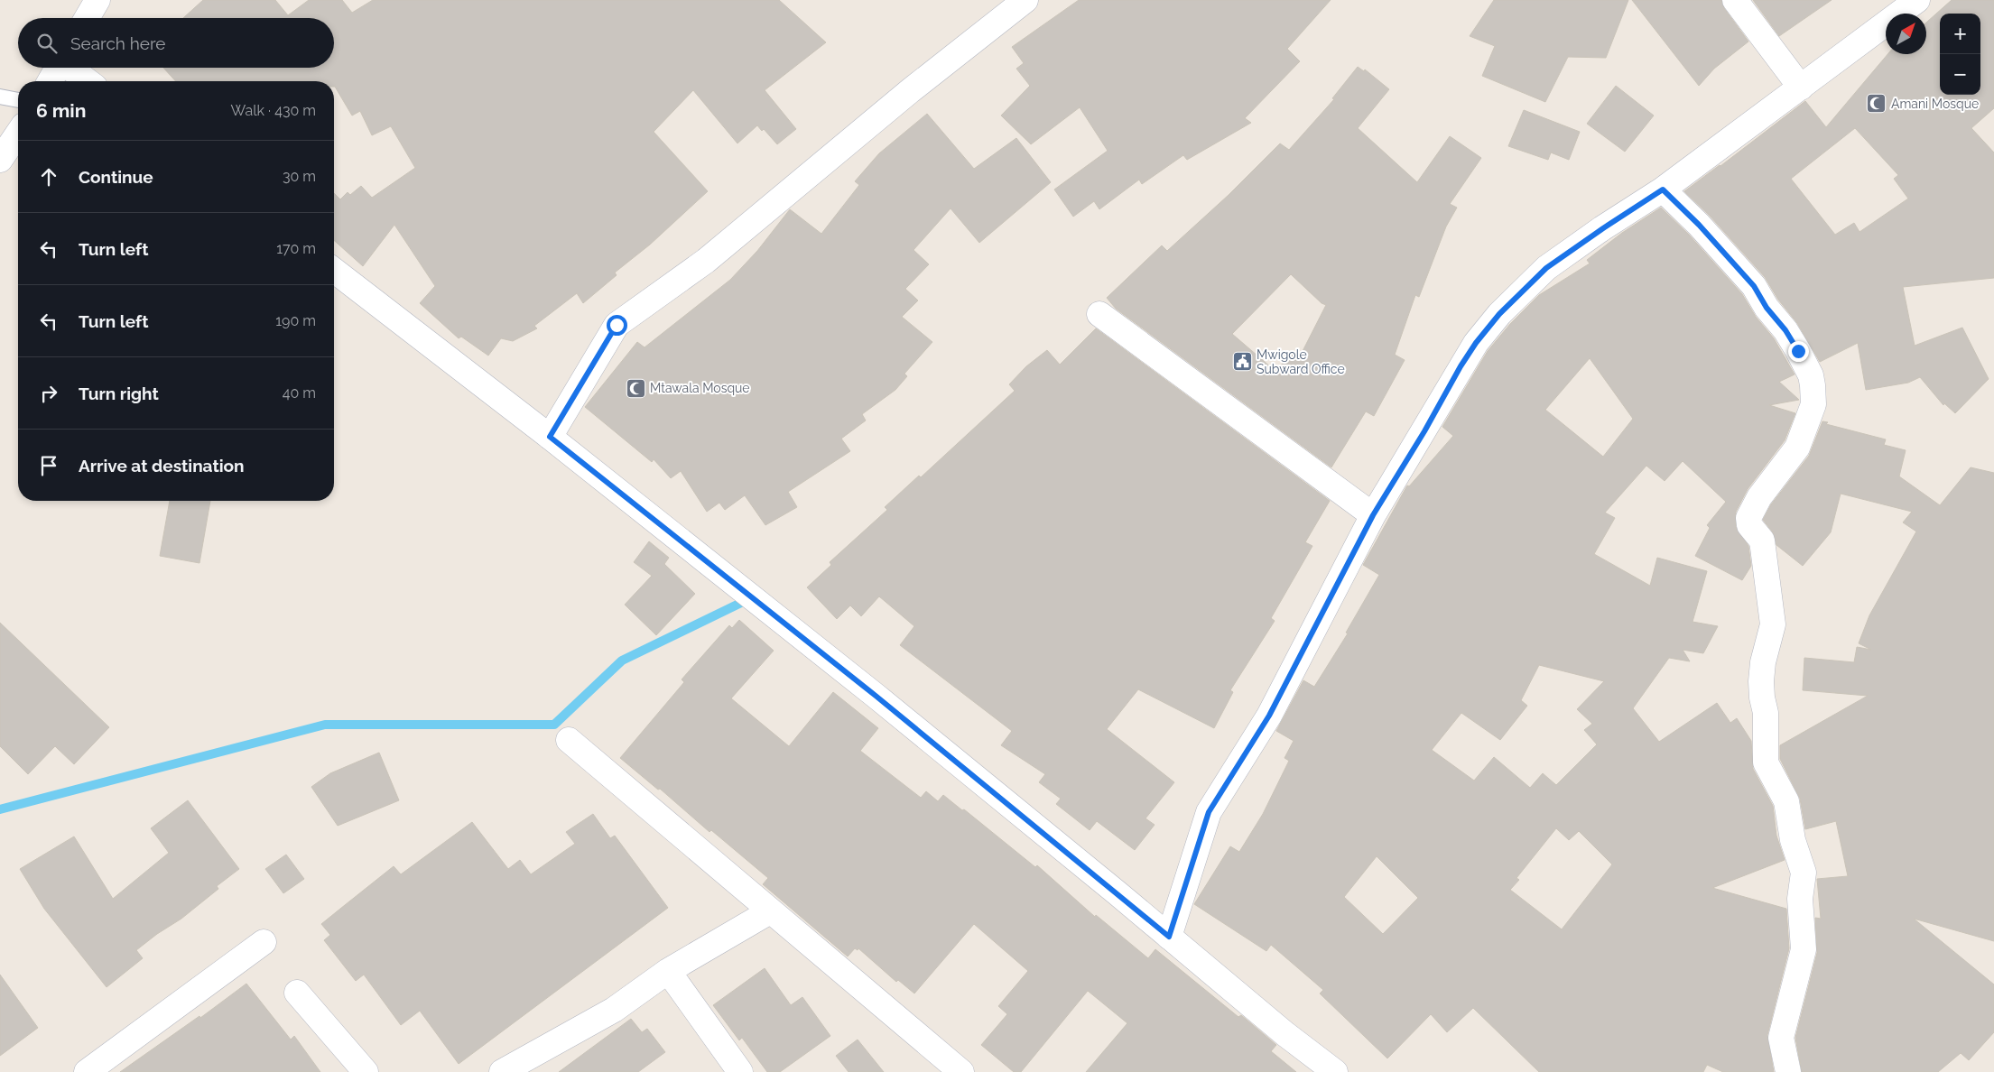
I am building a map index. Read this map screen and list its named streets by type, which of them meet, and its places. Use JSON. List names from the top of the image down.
{
  "places": {
    "mosque": ["Amani Mosque", "Mtawala Mosque"],
    "public building": ["Mwigole Subward Office"]
  },
  "north": "top right",
  "page": {
    "map_buttons": ["+", "−"],
    "search": "Search here",
    "heading": ["6 min", "Walk · 430 m"],
    "list": [
      ["Continue", "30 m"],
      ["Turn left", "170 m"],
      ["Turn left", "190 m"],
      ["Turn right", "40 m"],
      "Arrive at destination"
    ]
  }
}
